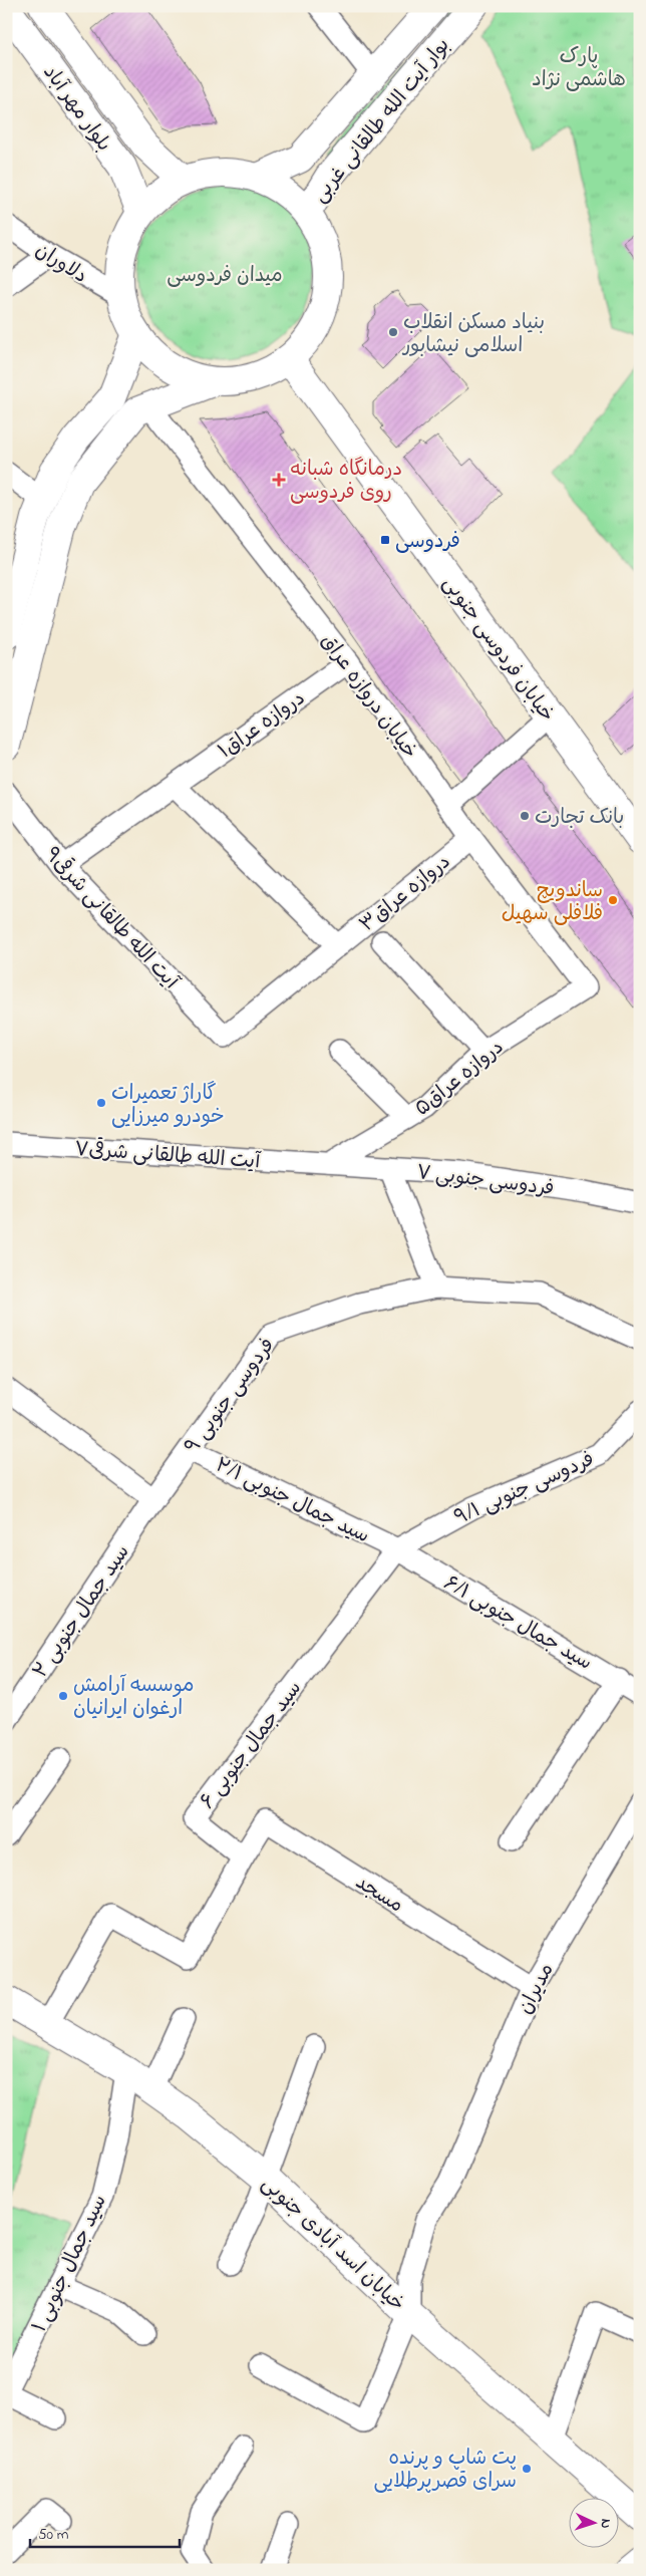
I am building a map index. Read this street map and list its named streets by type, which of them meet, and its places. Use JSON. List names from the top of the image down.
{
  "streets": {
    "main road": [
      "بلوار مهر آباد",
      "بوار آیت الله طالقانی غربی",
      "خیابان فردوسی جنوبی",
      "خیابان اسد آبادی جنوبی"
    ],
    "street": [
      "دلاوران",
      "خیابان دروازه عراق",
      "دروازه عراق۱",
      "دروازه عراق۳",
      "آیت الله طالقانی شرقی۹",
      "دروازه عراق۵",
      "آیت الله طالقانی شرقی۷",
      "فردوسی جنوبی ۷",
      "فردوسی جنوبی ۹",
      "فردوسی جنوبی ۹/۱",
      "سید جمال جنوبی ۲/۱",
      "سید جمال جنوبی ۲",
      "سید جمال جنوبی ۶/۱",
      "سید جمال جنوبی ۶",
      "مسجد",
      "مدیران",
      "سید جمال جنوبی ۱"
    ]
  },
  "crossings": [
    ["خیابان دروازه عراق", "دروازه عراق۱"],
    ["خیابان دروازه عراق", "دروازه عراق۳"],
    ["خیابان دروازه عراق", "دروازه عراق۵"],
    ["دروازه عراق۱", "آیت الله طالقانی شرقی۹"],
    ["دروازه عراق۳", "آیت الله طالقانی شرقی۹"],
    ["دروازه عراق۵", "آیت الله طالقانی شرقی۷"],
    ["دروازه عراق۵", "فردوسی جنوبی ۷"],
    ["آیت الله طالقانی شرقی۷", "فردوسی جنوبی ۷"],
    ["فردوسی جنوبی ۹", "سید جمال جنوبی ۲/۱"],
    ["فردوسی جنوبی ۹", "سید جمال جنوبی ۲"],
    ["فردوسی جنوبی ۹/۱", "سید جمال جنوبی ۲/۱"],
    ["فردوسی جنوبی ۹/۱", "سید جمال جنوبی ۶/۱"],
    ["فردوسی جنوبی ۹/۱", "سید جمال جنوبی ۶"],
    ["سید جمال جنوبی ۲/۱", "سید جمال جنوبی ۶/۱"],
    ["سید جمال جنوبی ۲/۱", "سید جمال جنوبی ۶"],
    ["سید جمال جنوبی ۶/۱", "سید جمال جنوبی ۶"],
    ["سید جمال جنوبی ۶", "مسجد"],
    ["مسجد", "مدیران"],
    ["مدیران", "خیابان اسد آبادی جنوبی"],
    ["خیابان اسد آبادی جنوبی", "سید جمال جنوبی ۱"]
  ],
  "parks": ["پارک هاشمی نژاد", "میدان فردوسی"],
  "places": {
    "other": [
      "بنیاد مسکن انقلاب اسلامی نیشابور",
      "بانک تجارت",
      "ساندویچ فلافلی سهیل",
      "گاراژ تعمیرات خودرو میرزایی",
      "موسسه آرامش ارغوان ایرانیان",
      "پت شاپ و پرنده سرای قصرپرطلایی"
    ],
    "health": ["درمانگاه شبانه روی فردوسی"],
    "transit": ["فردوسی"]
  },
  "scale_bar": "50 m",
  "north": "right"
}
